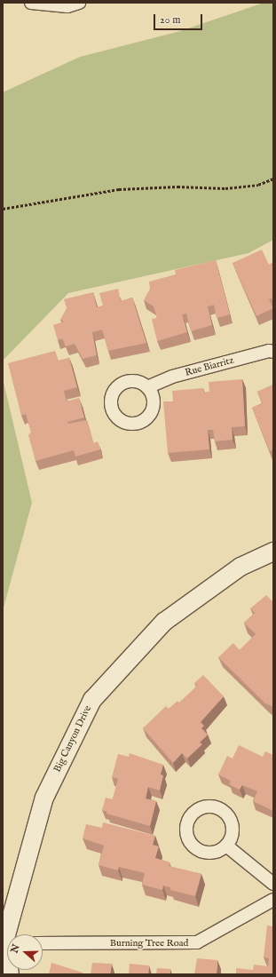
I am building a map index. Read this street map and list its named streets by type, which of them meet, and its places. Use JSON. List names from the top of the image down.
{
  "streets": {
    "street": ["Rue Biarritz", "Big Canyon Drive", "Burning Tree Road"]
  },
  "scale_bar": "20 m",
  "north": "left"
}
